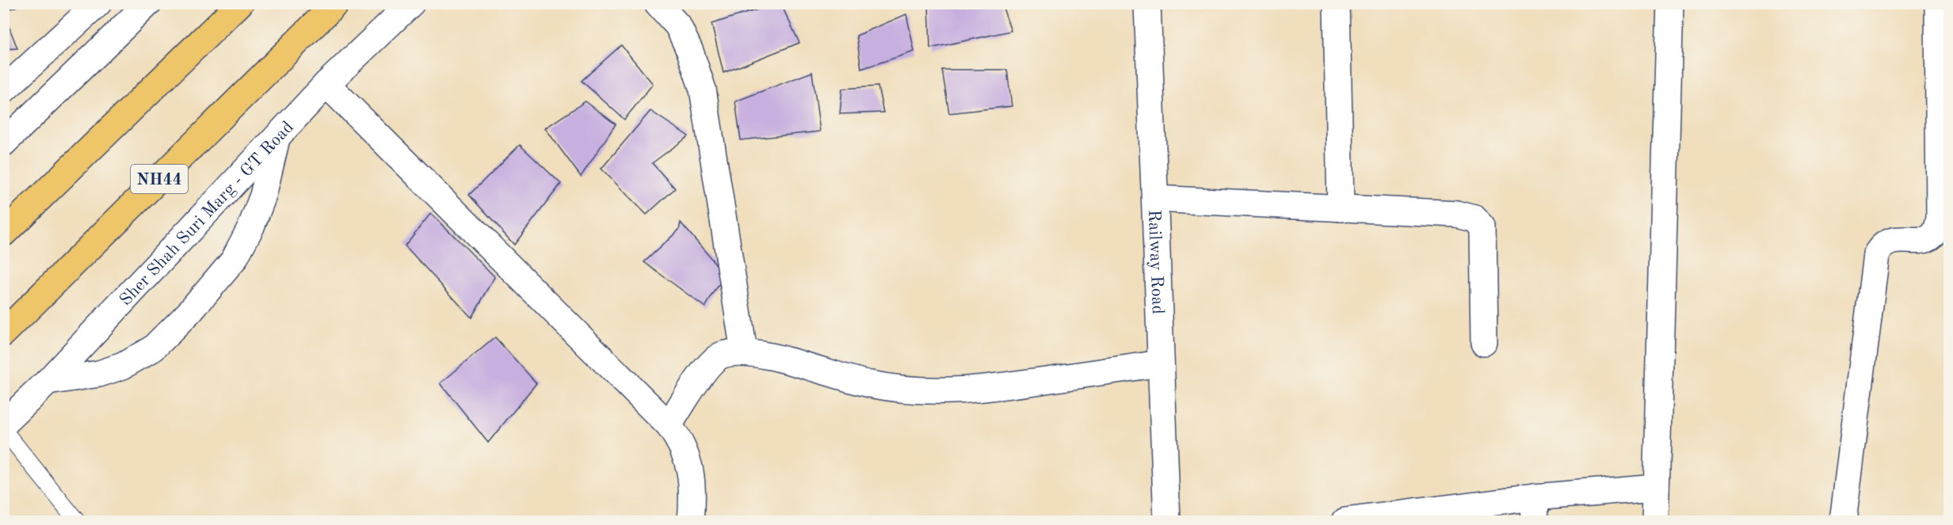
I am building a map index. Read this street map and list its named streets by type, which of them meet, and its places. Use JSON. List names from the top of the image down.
{
  "streets": {
    "highway": ["NH44"],
    "street": ["Sher Shah Suri Marg - GT Road", "Railway Road"]
  }
}
